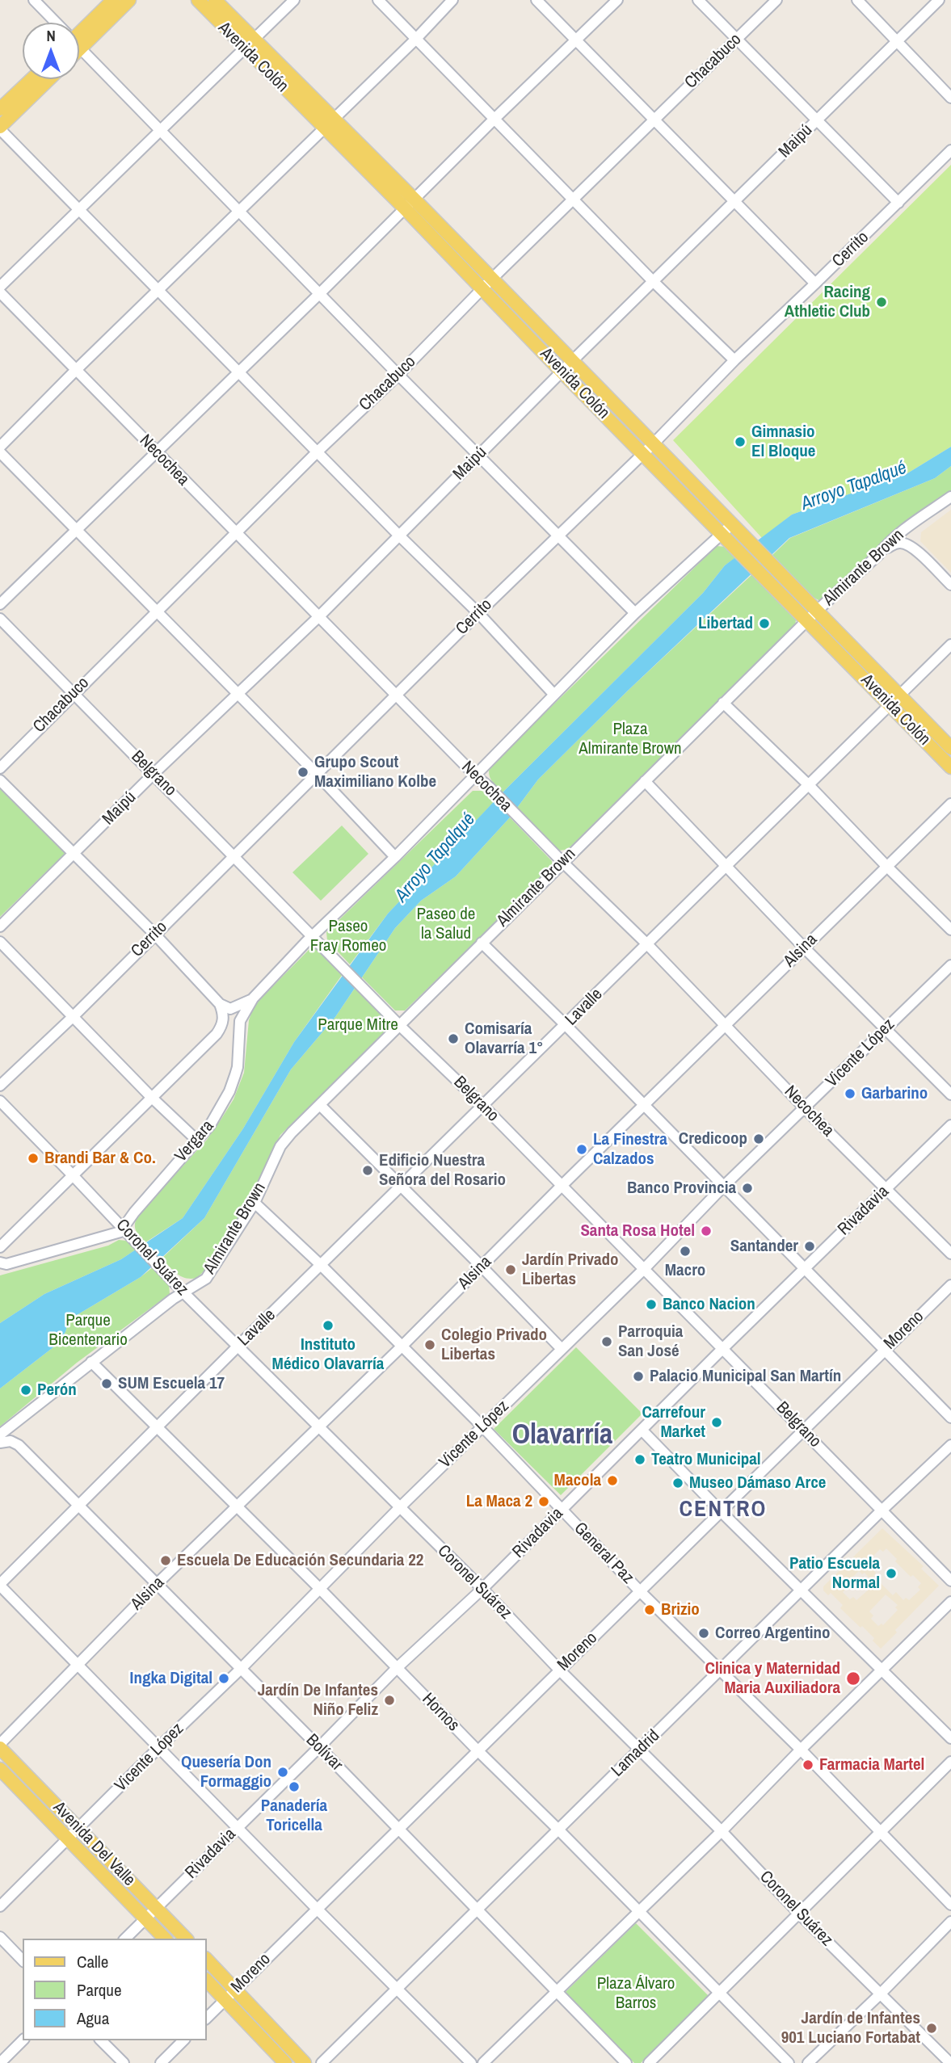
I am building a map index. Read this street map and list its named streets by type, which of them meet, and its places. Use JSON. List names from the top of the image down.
{
  "streets": {
    "main road": ["Avenida Colón", "Avenida Del Valle"],
    "street": [
      "Chacabuco",
      "Maipú",
      "Cerrito",
      "Necochea",
      "Almirante Brown",
      "Belgrano",
      "Alsina",
      "Lavalle",
      "Vicente López",
      "Vergara",
      "Rivadavia",
      "Coronel Suárez",
      "Moreno",
      "General Paz",
      "Hornos",
      "Bolívar",
      "Lamadrid"
    ]
  },
  "crossings": [
    ["Avenida Colón", "Chacabuco"],
    ["Avenida Colón", "Maipú"],
    ["Avenida Colón", "Cerrito"],
    ["Avenida Colón", "Almirante Brown"],
    ["Avenida Colón", "Lavalle"],
    ["Chacabuco", "Necochea"],
    ["Chacabuco", "Belgrano"],
    ["Maipú", "Necochea"],
    ["Maipú", "Belgrano"],
    ["Cerrito", "Necochea"],
    ["Cerrito", "Belgrano"],
    ["Necochea", "Almirante Brown"],
    ["Necochea", "Alsina"],
    ["Necochea", "Lavalle"],
    ["Necochea", "Vicente López"],
    ["Necochea", "Rivadavia"],
    ["Almirante Brown", "Belgrano"],
    ["Almirante Brown", "Coronel Suárez"],
    ["Almirante Brown", "General Paz"],
    ["Almirante Brown", "Hornos"],
    ["Belgrano", "Alsina"],
    ["Belgrano", "Lavalle"],
    ["Belgrano", "Vicente López"],
    ["Belgrano", "Rivadavia"],
    ["Belgrano", "Moreno"],
    ["Belgrano", "Lamadrid"],
    ["Alsina", "Coronel Suárez"],
    ["Alsina", "General Paz"],
    ["Alsina", "Hornos"],
    ["Alsina", "Bolívar"],
    ["Alsina", "Avenida Del Valle"],
    ["Lavalle", "Coronel Suárez"],
    ["Lavalle", "General Paz"],
    ["Lavalle", "Hornos"],
    ["Lavalle", "Bolívar"],
    ["Vicente López", "Coronel Suárez"],
    ["Vicente López", "General Paz"],
    ["Vicente López", "Hornos"],
    ["Vicente López", "Bolívar"],
    ["Vicente López", "Avenida Del Valle"],
    ["Vergara", "Coronel Suárez"],
    ["Rivadavia", "Coronel Suárez"],
    ["Rivadavia", "General Paz"],
    ["Rivadavia", "Hornos"],
    ["Rivadavia", "Bolívar"],
    ["Rivadavia", "Avenida Del Valle"],
    ["Coronel Suárez", "Moreno"],
    ["Coronel Suárez", "Lamadrid"],
    ["Moreno", "General Paz"],
    ["Moreno", "Hornos"],
    ["Moreno", "Bolívar"],
    ["General Paz", "Lamadrid"],
    ["Hornos", "Lamadrid"],
    ["Bolívar", "Lamadrid"]
  ],
  "districts": ["Olavarría", "CENTRO"],
  "water": ["Arroyo Tapalqué"],
  "parks": [
    "Plaza Almirante Brown",
    "Paseo de la Salud",
    "Paseo Fray Romeo",
    "Parque Mitre",
    "Parque Bicentenario",
    "Plaza Álvaro Barros"
  ],
  "places": [
    "Racing Athletic Club",
    "Gimnasio El Bloque",
    "Libertad",
    "Grupo Scout Maximiliano Kolbe",
    "Comisaría Olavarría 1°",
    "Garbarino",
    "Credicoop",
    "La Finestra Calzados",
    "Brandi Bar & Co.",
    "Edificio Nuestra Señora del Rosario",
    "Banco Provincia",
    "Santa Rosa Hotel",
    "Santander",
    "Macro",
    "Jardín Privado Libertas",
    "Banco Nacion",
    "Instituto Médico Olavarría",
    "Parroquia San José",
    "Colegio Privado Libertas",
    "Palacio Municipal San Martín",
    "SUM Escuela 17",
    "Perón",
    "Carrefour Market",
    "Teatro Municipal",
    "Macola",
    "Museo Dámaso Arce",
    "La Maca 2",
    "Escuela De Educación Secundaria 22",
    "Patio Escuela Normal",
    "Brizio",
    "Correo Argentino",
    "Ingka Digital",
    "Clinica y Maternidad Maria Auxiliadora",
    "Jardín De Infantes Niño Feliz",
    "Farmacia Martel",
    "Quesería Don Formaggio",
    "Panadería Toricella",
    "Jardín de Infantes 901 Luciano Fortabat"
  ],
  "legend": ["Calle", "Parque", "Agua"],
  "north": "top"
}
